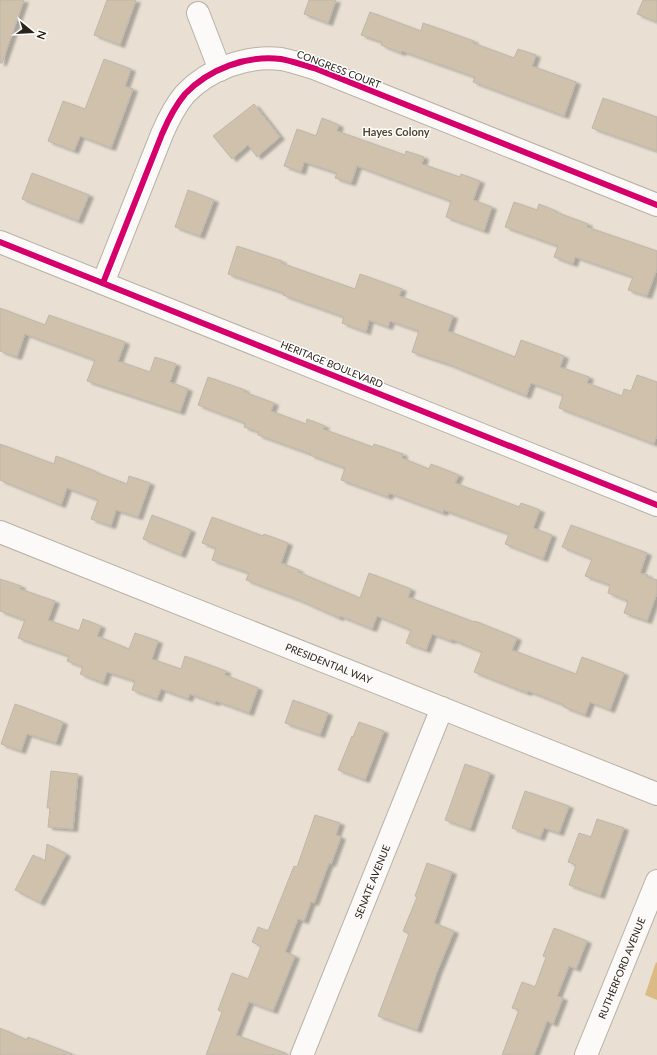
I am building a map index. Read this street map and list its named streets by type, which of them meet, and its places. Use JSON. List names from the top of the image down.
{
  "streets": {
    "street": [
      "CONGRESS COURT",
      "HERITAGE BOULEVARD",
      "PRESIDENTIAL WAY",
      "SENATE AVENUE",
      "RUTHERFORD AVENUE"
    ]
  },
  "crossings": [
    ["CONGRESS COURT", "HERITAGE BOULEVARD"],
    ["PRESIDENTIAL WAY", "SENATE AVENUE"]
  ],
  "districts": ["Hayes Colony"],
  "north": "right"
}
